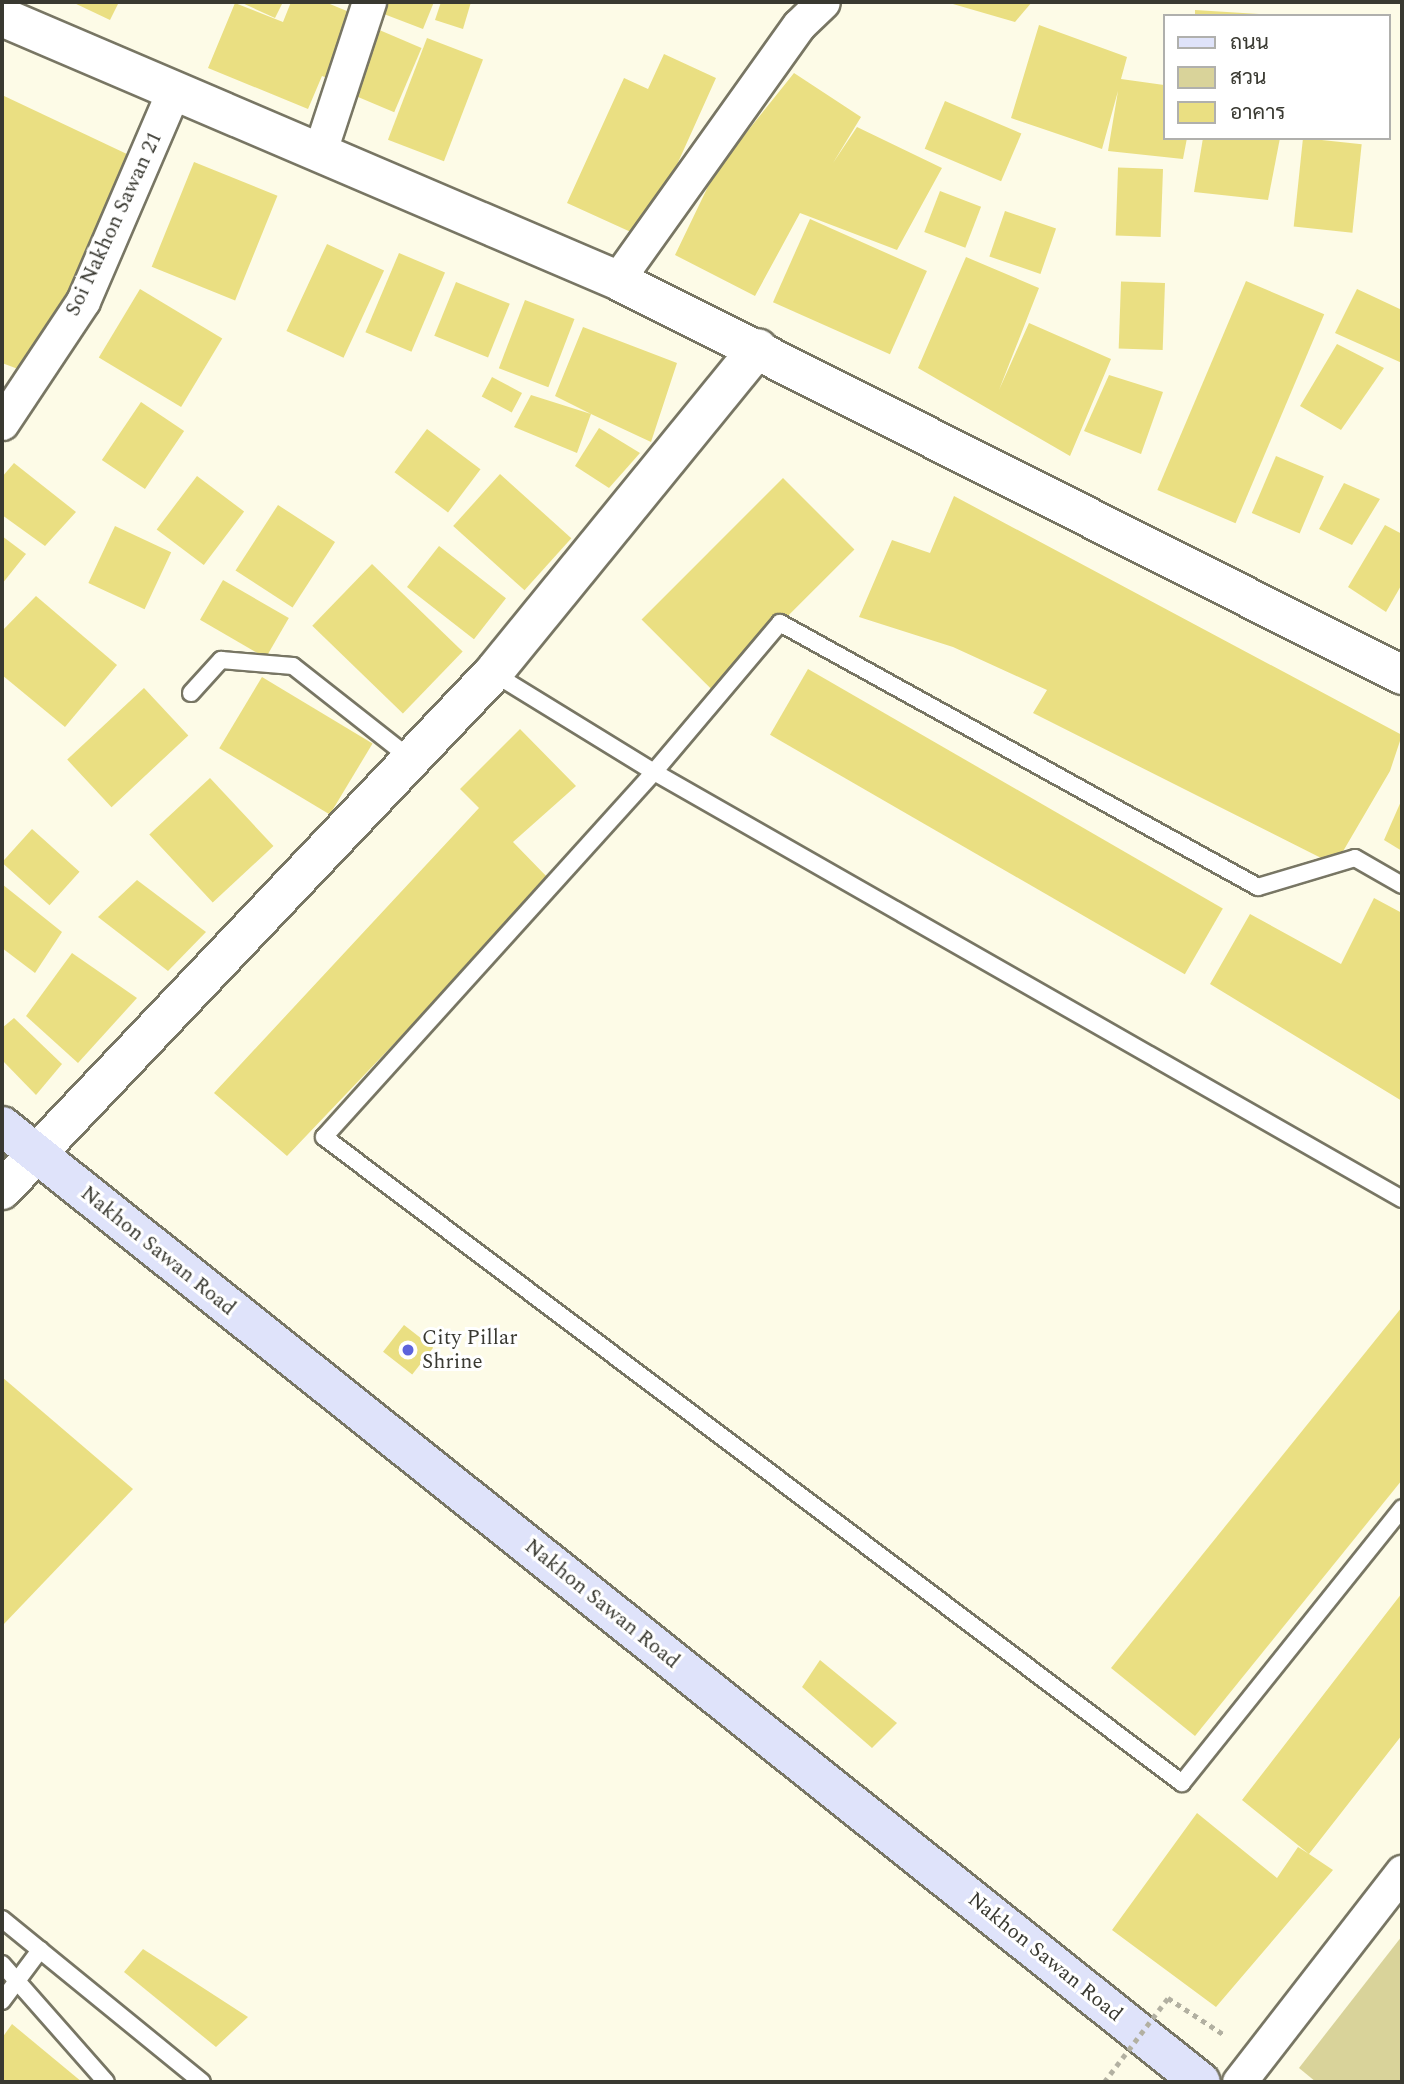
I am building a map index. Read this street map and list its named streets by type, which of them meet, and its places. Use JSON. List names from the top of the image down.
{
  "streets": {
    "main road": ["Nakhon Sawan Road"],
    "street": ["Soi Nakhon Sawan 21"]
  },
  "places": ["City Pillar Shrine"],
  "legend": ["ถนน", "สวน", "อาคาร"]
}
